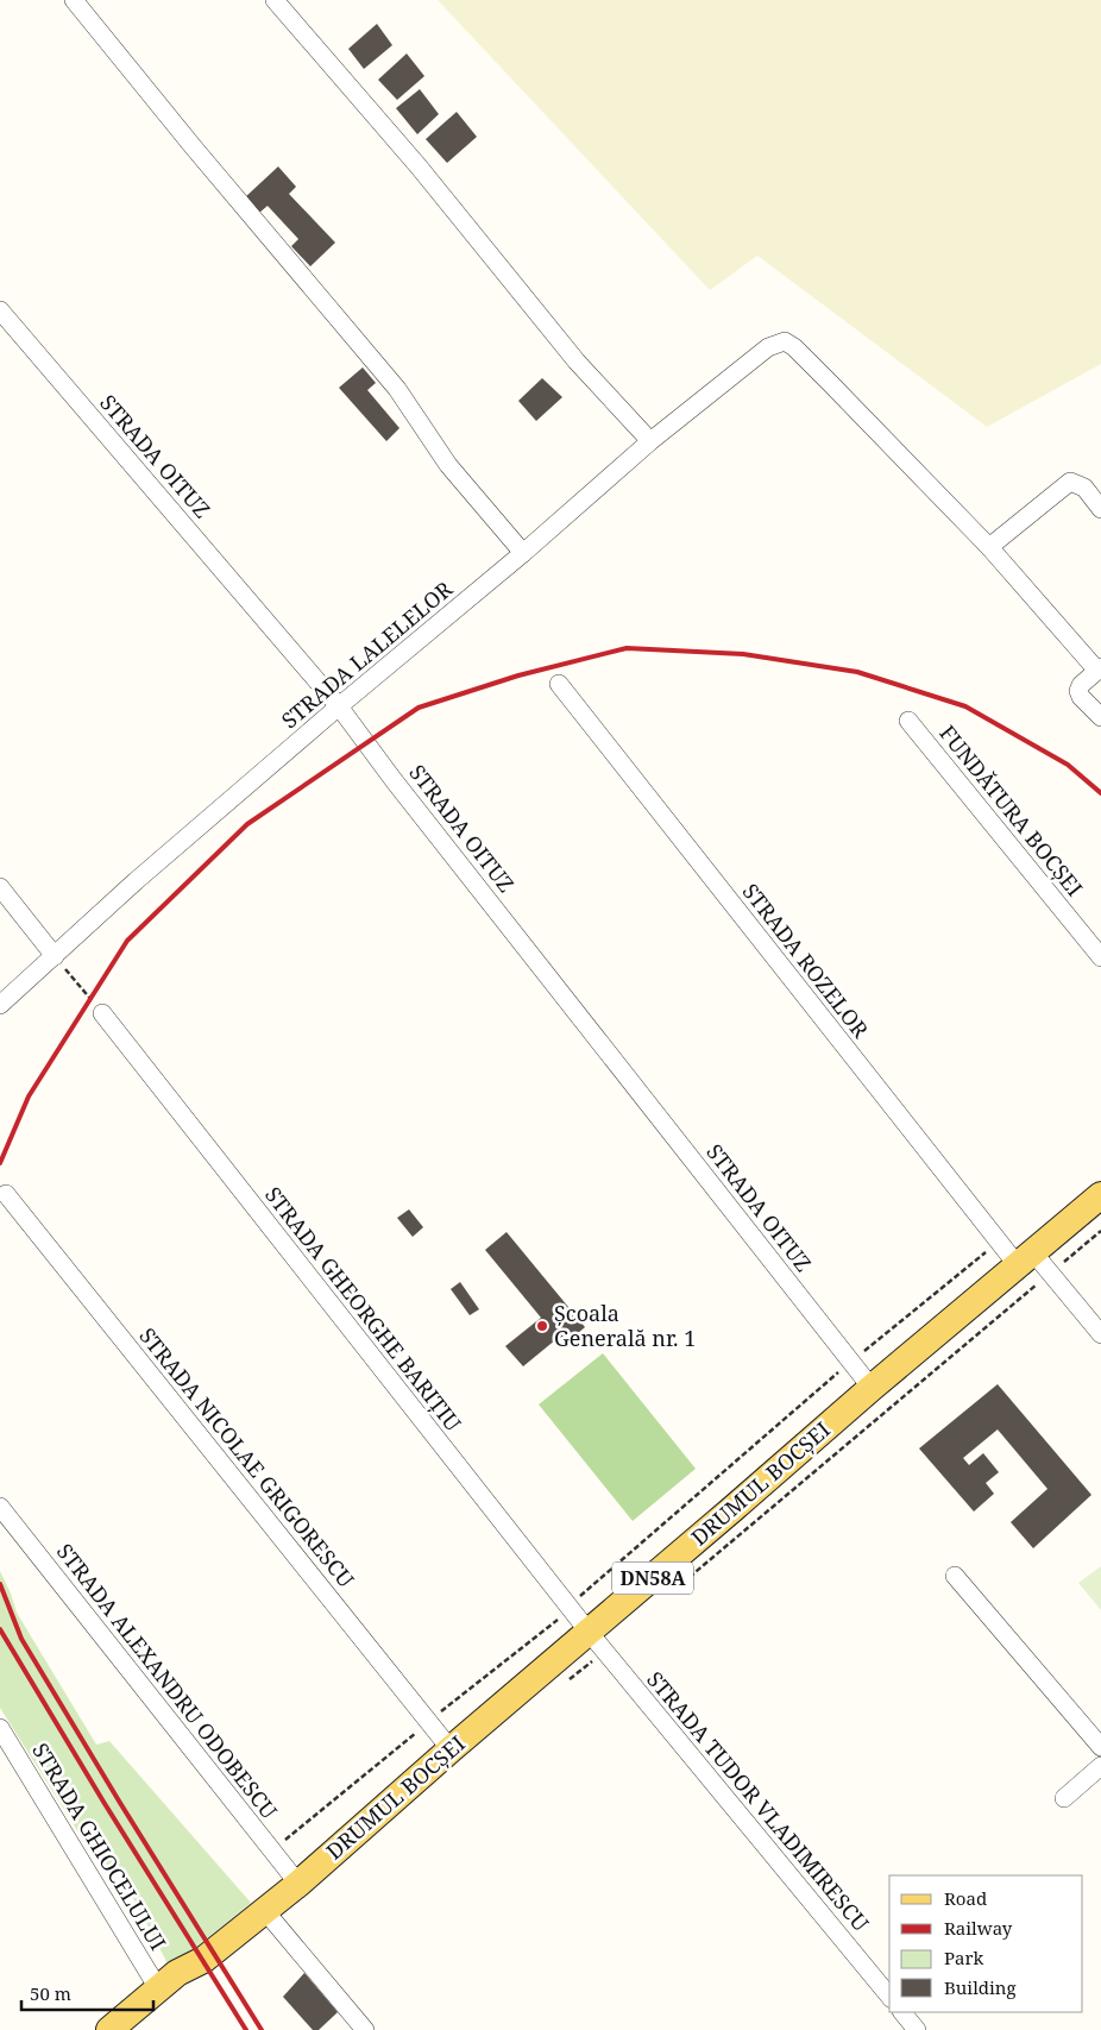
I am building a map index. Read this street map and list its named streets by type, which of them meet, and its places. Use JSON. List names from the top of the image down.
{
  "streets": {
    "main road": ["DRUMUL BOCȘEI", "DN58A"],
    "street": [
      "STRADA OITUZ",
      "STRADA LALELELOR",
      "FUNDĂTURA BOCȘEI",
      "STRADA ROZELOR",
      "STRADA GHEORGHE BARIȚIU",
      "STRADA NICOLAE GRIGORESCU",
      "STRADA ALEXANDRU ODOBESCU",
      "STRADA TUDOR VLADIMIRESCU",
      "STRADA GHIOCELULUI"
    ]
  },
  "crossings": [
    ["STRADA OITUZ", "STRADA LALELELOR"],
    ["STRADA OITUZ", "DRUMUL BOCȘEI"],
    ["STRADA ROZELOR", "DRUMUL BOCȘEI"],
    ["STRADA GHEORGHE BARIȚIU", "DRUMUL BOCȘEI"],
    ["STRADA GHEORGHE BARIȚIU", "STRADA TUDOR VLADIMIRESCU"],
    ["STRADA NICOLAE GRIGORESCU", "DRUMUL BOCȘEI"],
    ["DRUMUL BOCȘEI", "DN58A"],
    ["DRUMUL BOCȘEI", "STRADA ALEXANDRU ODOBESCU"],
    ["DRUMUL BOCȘEI", "STRADA TUDOR VLADIMIRESCU"],
    ["DRUMUL BOCȘEI", "STRADA GHIOCELULUI"],
    ["DN58A", "STRADA GHIOCELULUI"]
  ],
  "places": ["Școala Generală nr. 1"],
  "legend": [
    "Road",
    "Railway",
    "Park",
    "Building"
  ],
  "scale_bar": "50 m"
}
